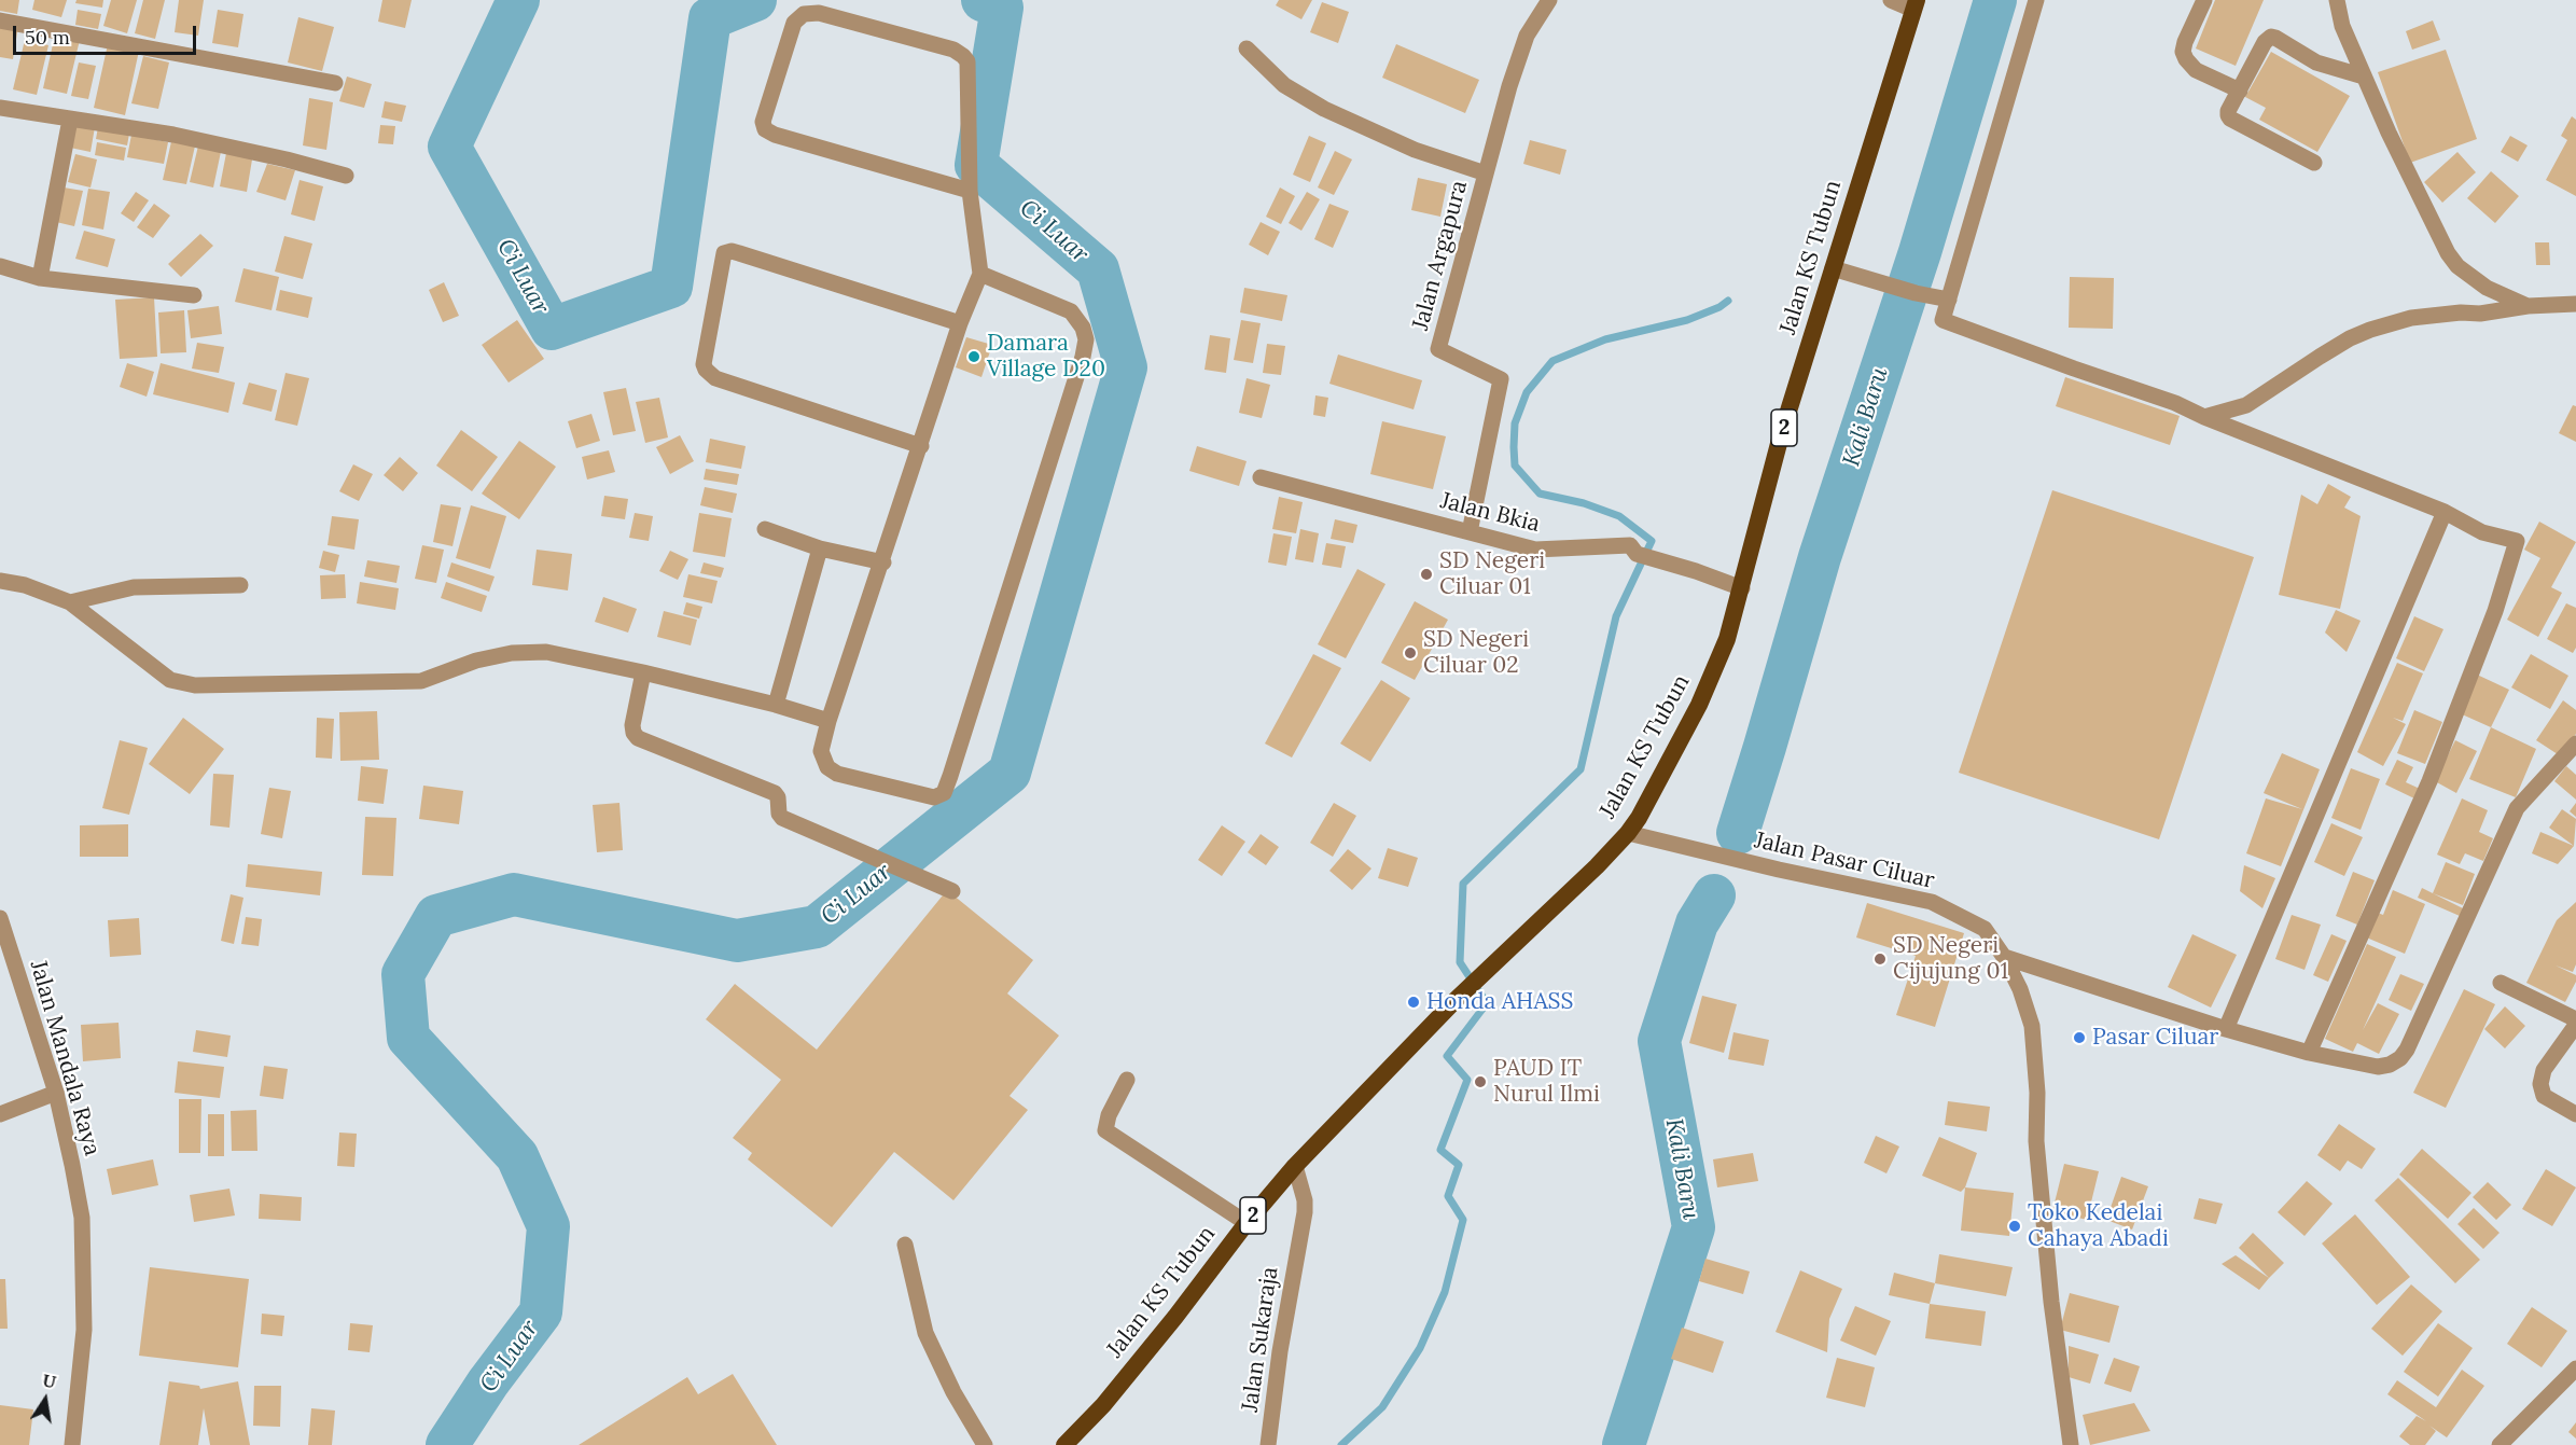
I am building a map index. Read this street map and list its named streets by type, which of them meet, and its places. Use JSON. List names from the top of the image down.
{
  "streets": {
    "highway": ["Jalan KS Tubun", "2"],
    "street": [
      "Jalan Argapura",
      "Jalan Bkia",
      "Jalan Pasar Ciluar",
      "Jalan Mandala Raya",
      "Jalan Sukaraja"
    ]
  },
  "crossings": [
    ["Jalan Argapura", "Jalan Bkia"],
    ["Jalan KS Tubun", "Jalan Bkia"],
    ["Jalan KS Tubun", "Jalan Pasar Ciluar"],
    ["Jalan KS Tubun", "Jalan Sukaraja"]
  ],
  "water": ["Ci Luar", "Kali Baru"],
  "places": [
    "Damara Village D20",
    "SD Negeri Ciluar 01",
    "SD Negeri Ciluar 02",
    "SD Negeri Cijujung 01",
    "Honda AHASS",
    "Pasar Ciluar",
    "PAUD IT Nurul Ilmi",
    "Toko Kedelai Cahaya Abadi"
  ],
  "scale_bar": "50 m",
  "north": "top"
}
